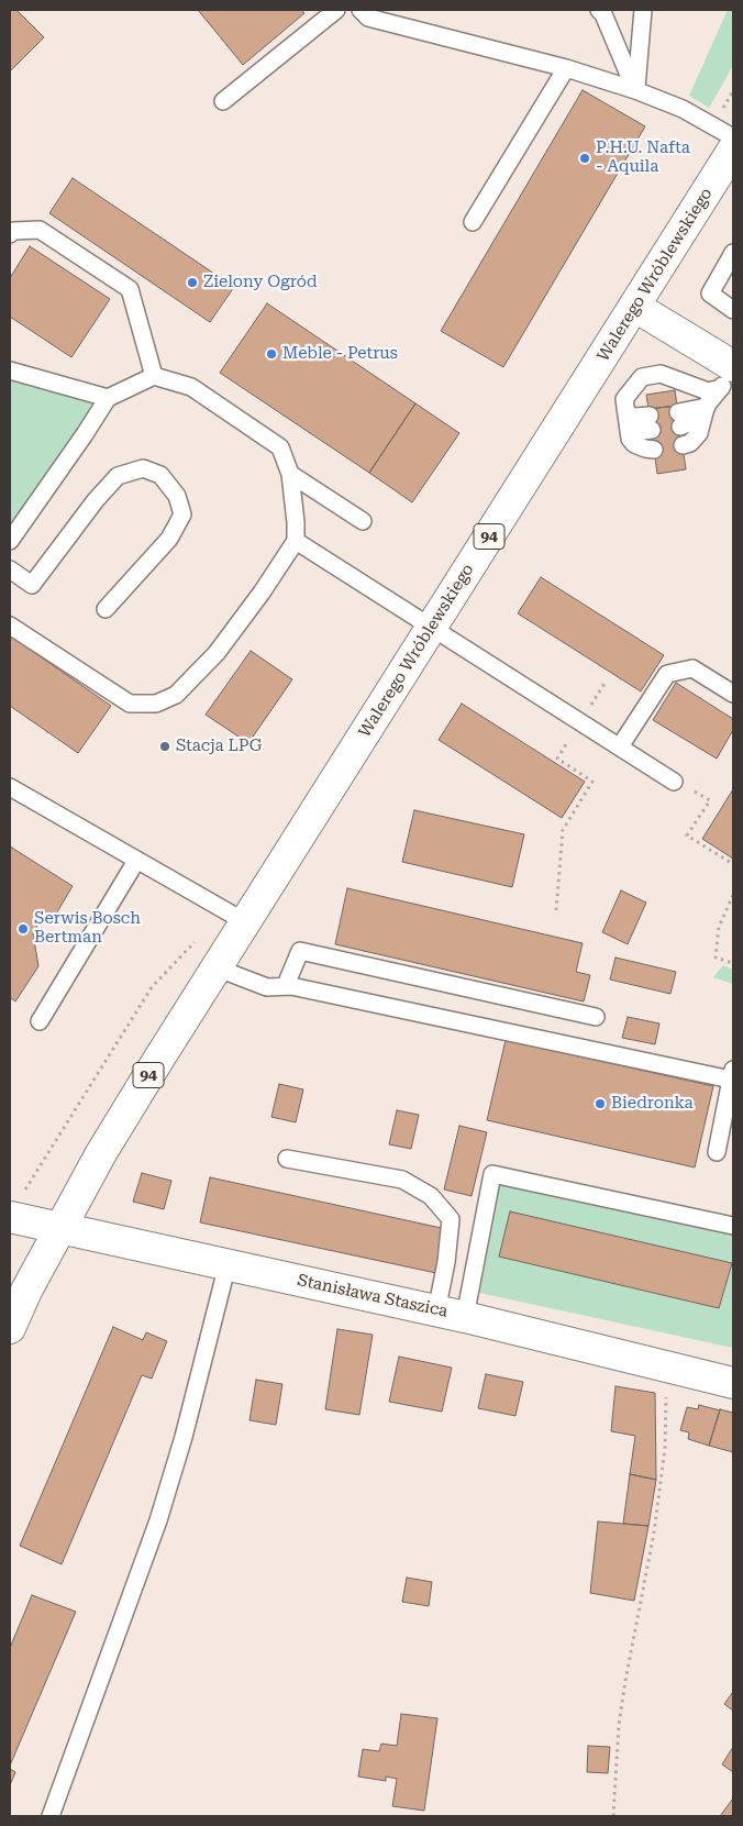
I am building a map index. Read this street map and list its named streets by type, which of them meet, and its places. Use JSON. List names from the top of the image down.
{
  "streets": {
    "main road": ["Walerego Wróblewskiego", "94", "Stanisława Staszica"]
  },
  "crossings": [
    ["Walerego Wróblewskiego", "94"],
    ["Walerego Wróblewskiego", "Stanisława Staszica"],
    ["94", "Stanisława Staszica"]
  ],
  "places": [
    "P.H.U. Nafta - Aquila",
    "Zielony Ogród",
    "Meble - Petrus",
    "Stacja LPG",
    "Serwis Bosch Bertman",
    "Biedronka"
  ]
}
